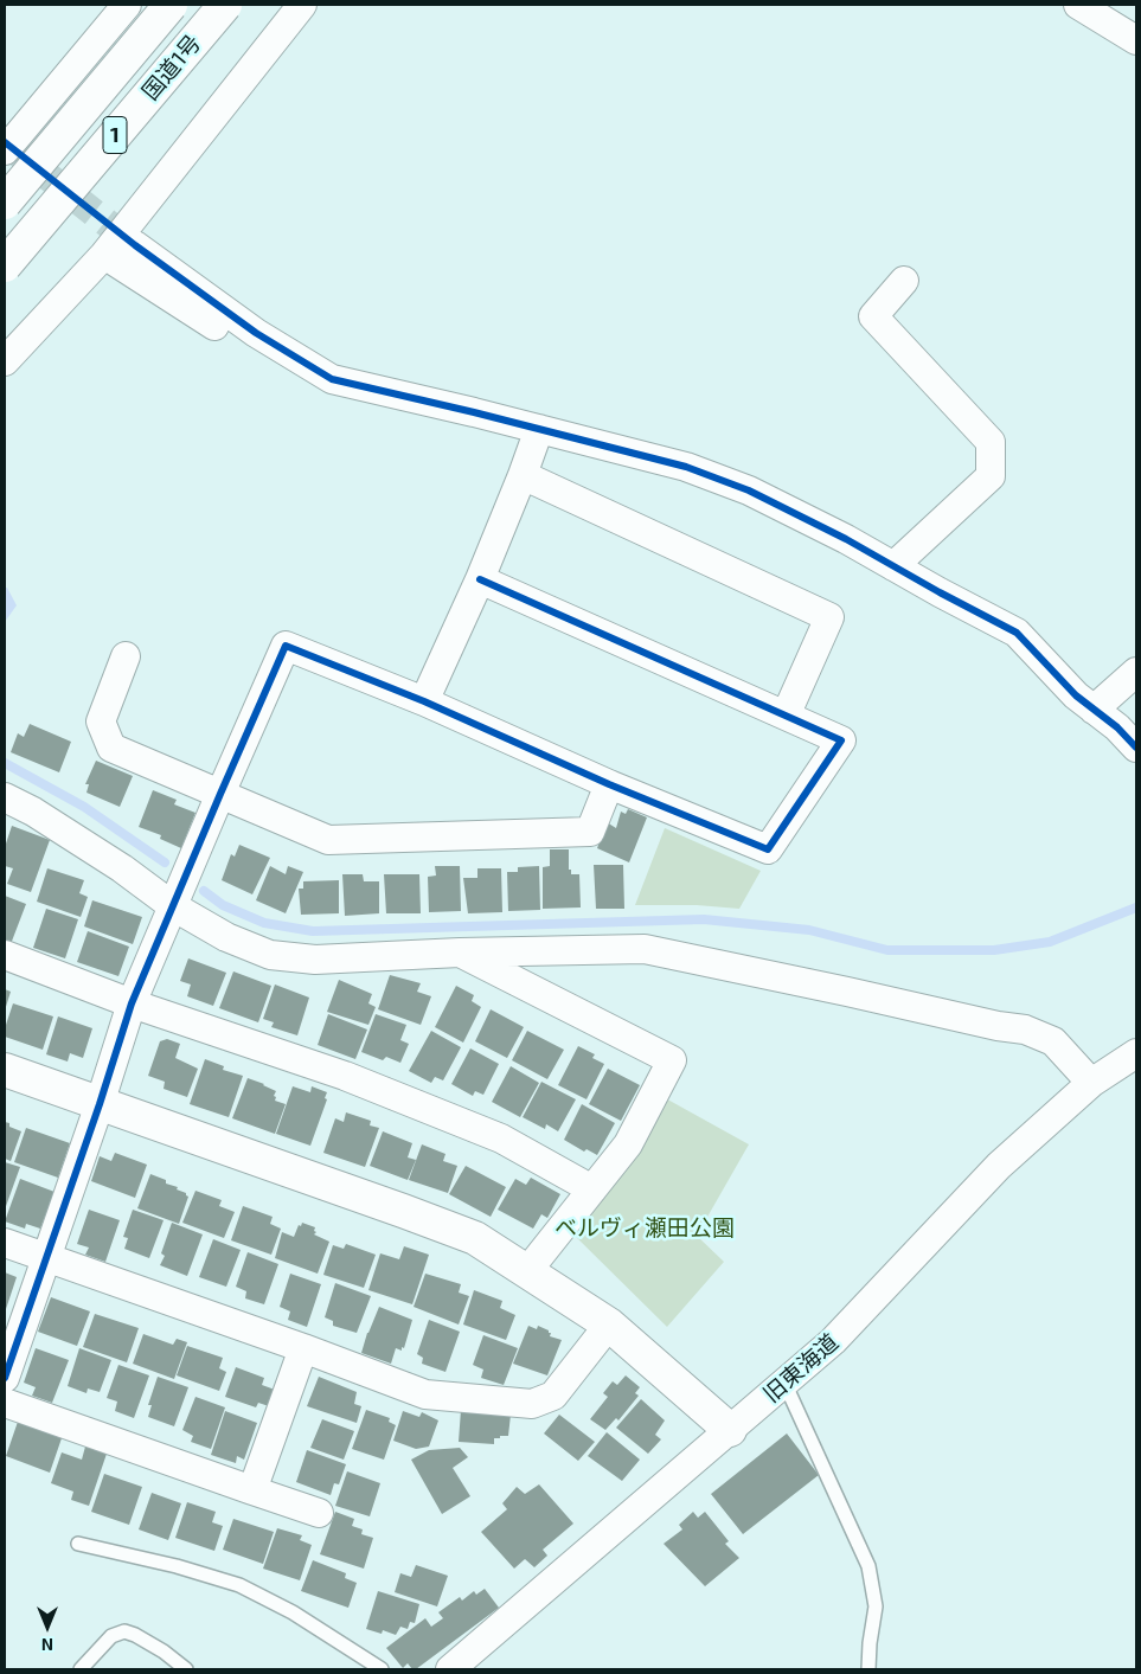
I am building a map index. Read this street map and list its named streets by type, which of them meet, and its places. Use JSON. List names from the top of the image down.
{
  "streets": {
    "main road": ["国道1号", "1"],
    "street": ["旧東海道"]
  },
  "parks": ["ベルヴィ瀬田公園"],
  "north": "bottom"
}
